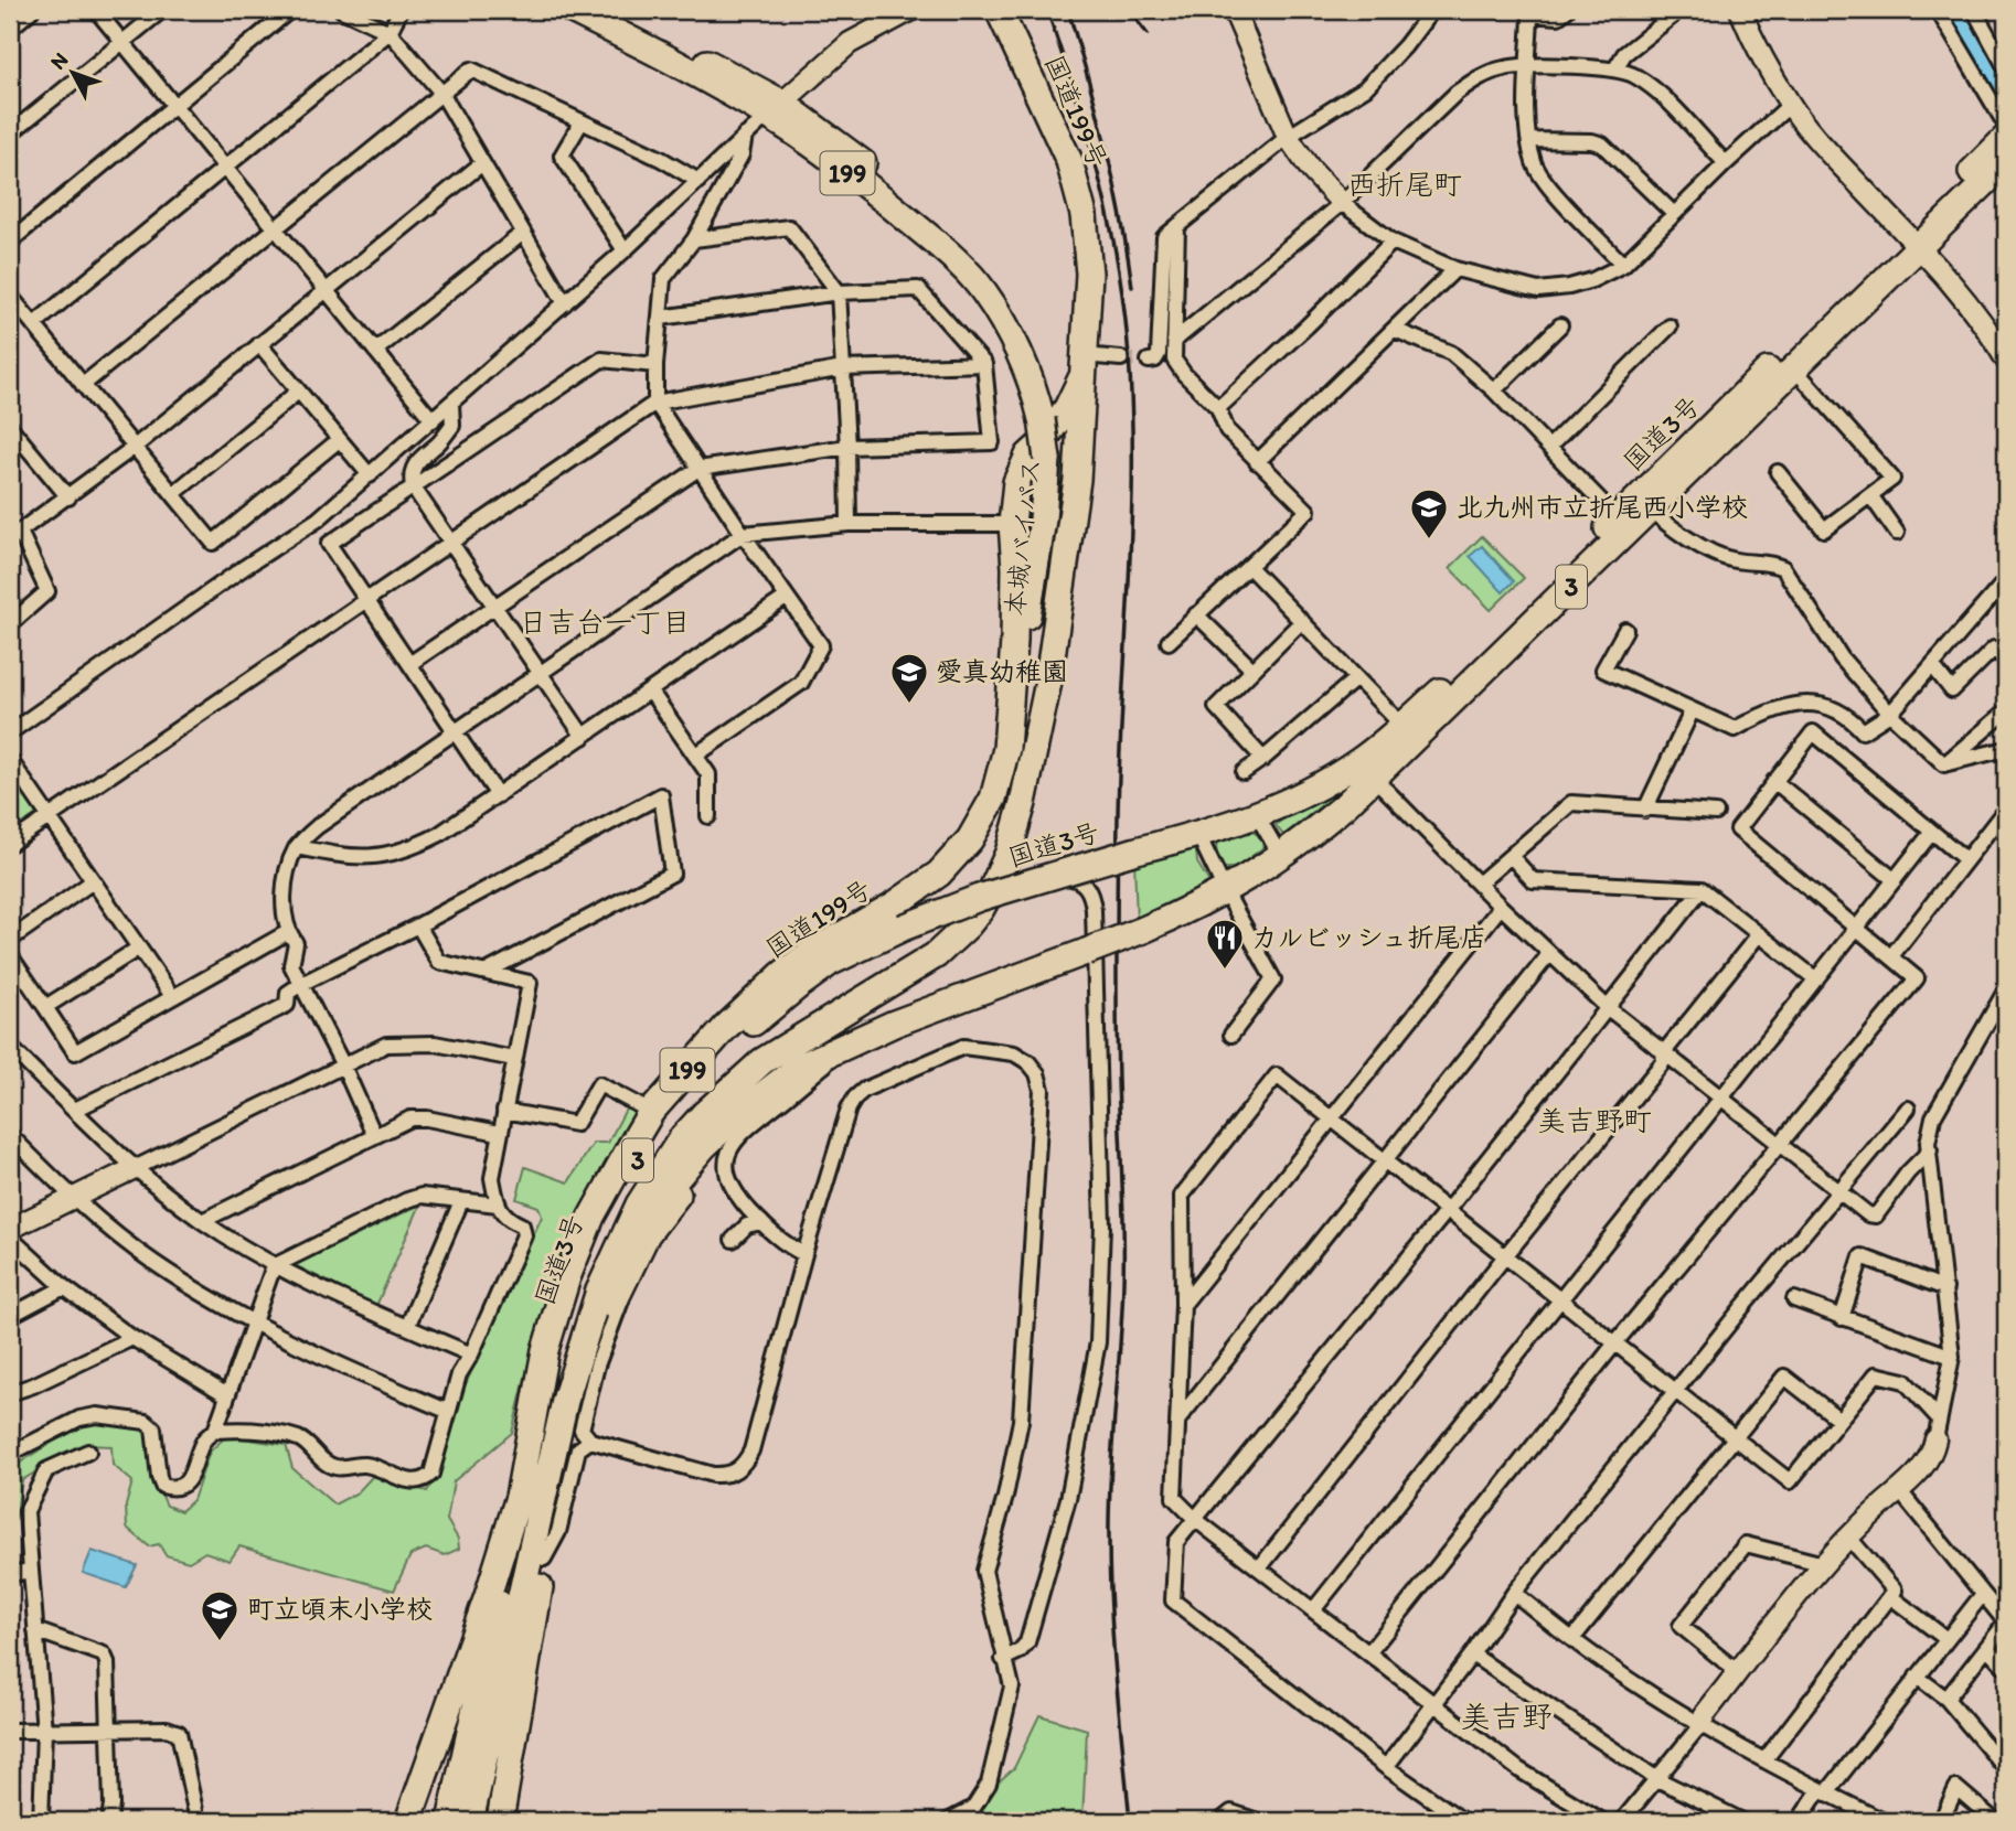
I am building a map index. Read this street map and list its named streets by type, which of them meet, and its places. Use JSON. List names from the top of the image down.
{
  "streets": {
    "highway": [
      "国道199号",
      "199",
      "国道3号",
      "本城バイパス",
      "3"
    ]
  },
  "crossings": [
    ["国道199号", "国道3号"],
    ["国道199号", "本城バイパス"]
  ],
  "districts": [
    "西折尾町",
    "日吉台一丁目",
    "美吉野町",
    "美吉野"
  ],
  "places": {
    "school or university": ["北九州市立折尾西小学校", "愛真幼稚園", "町立頃末小学校"],
    "restaurant": ["カルビッシュ折尾店"]
  },
  "north": "top left"
}
